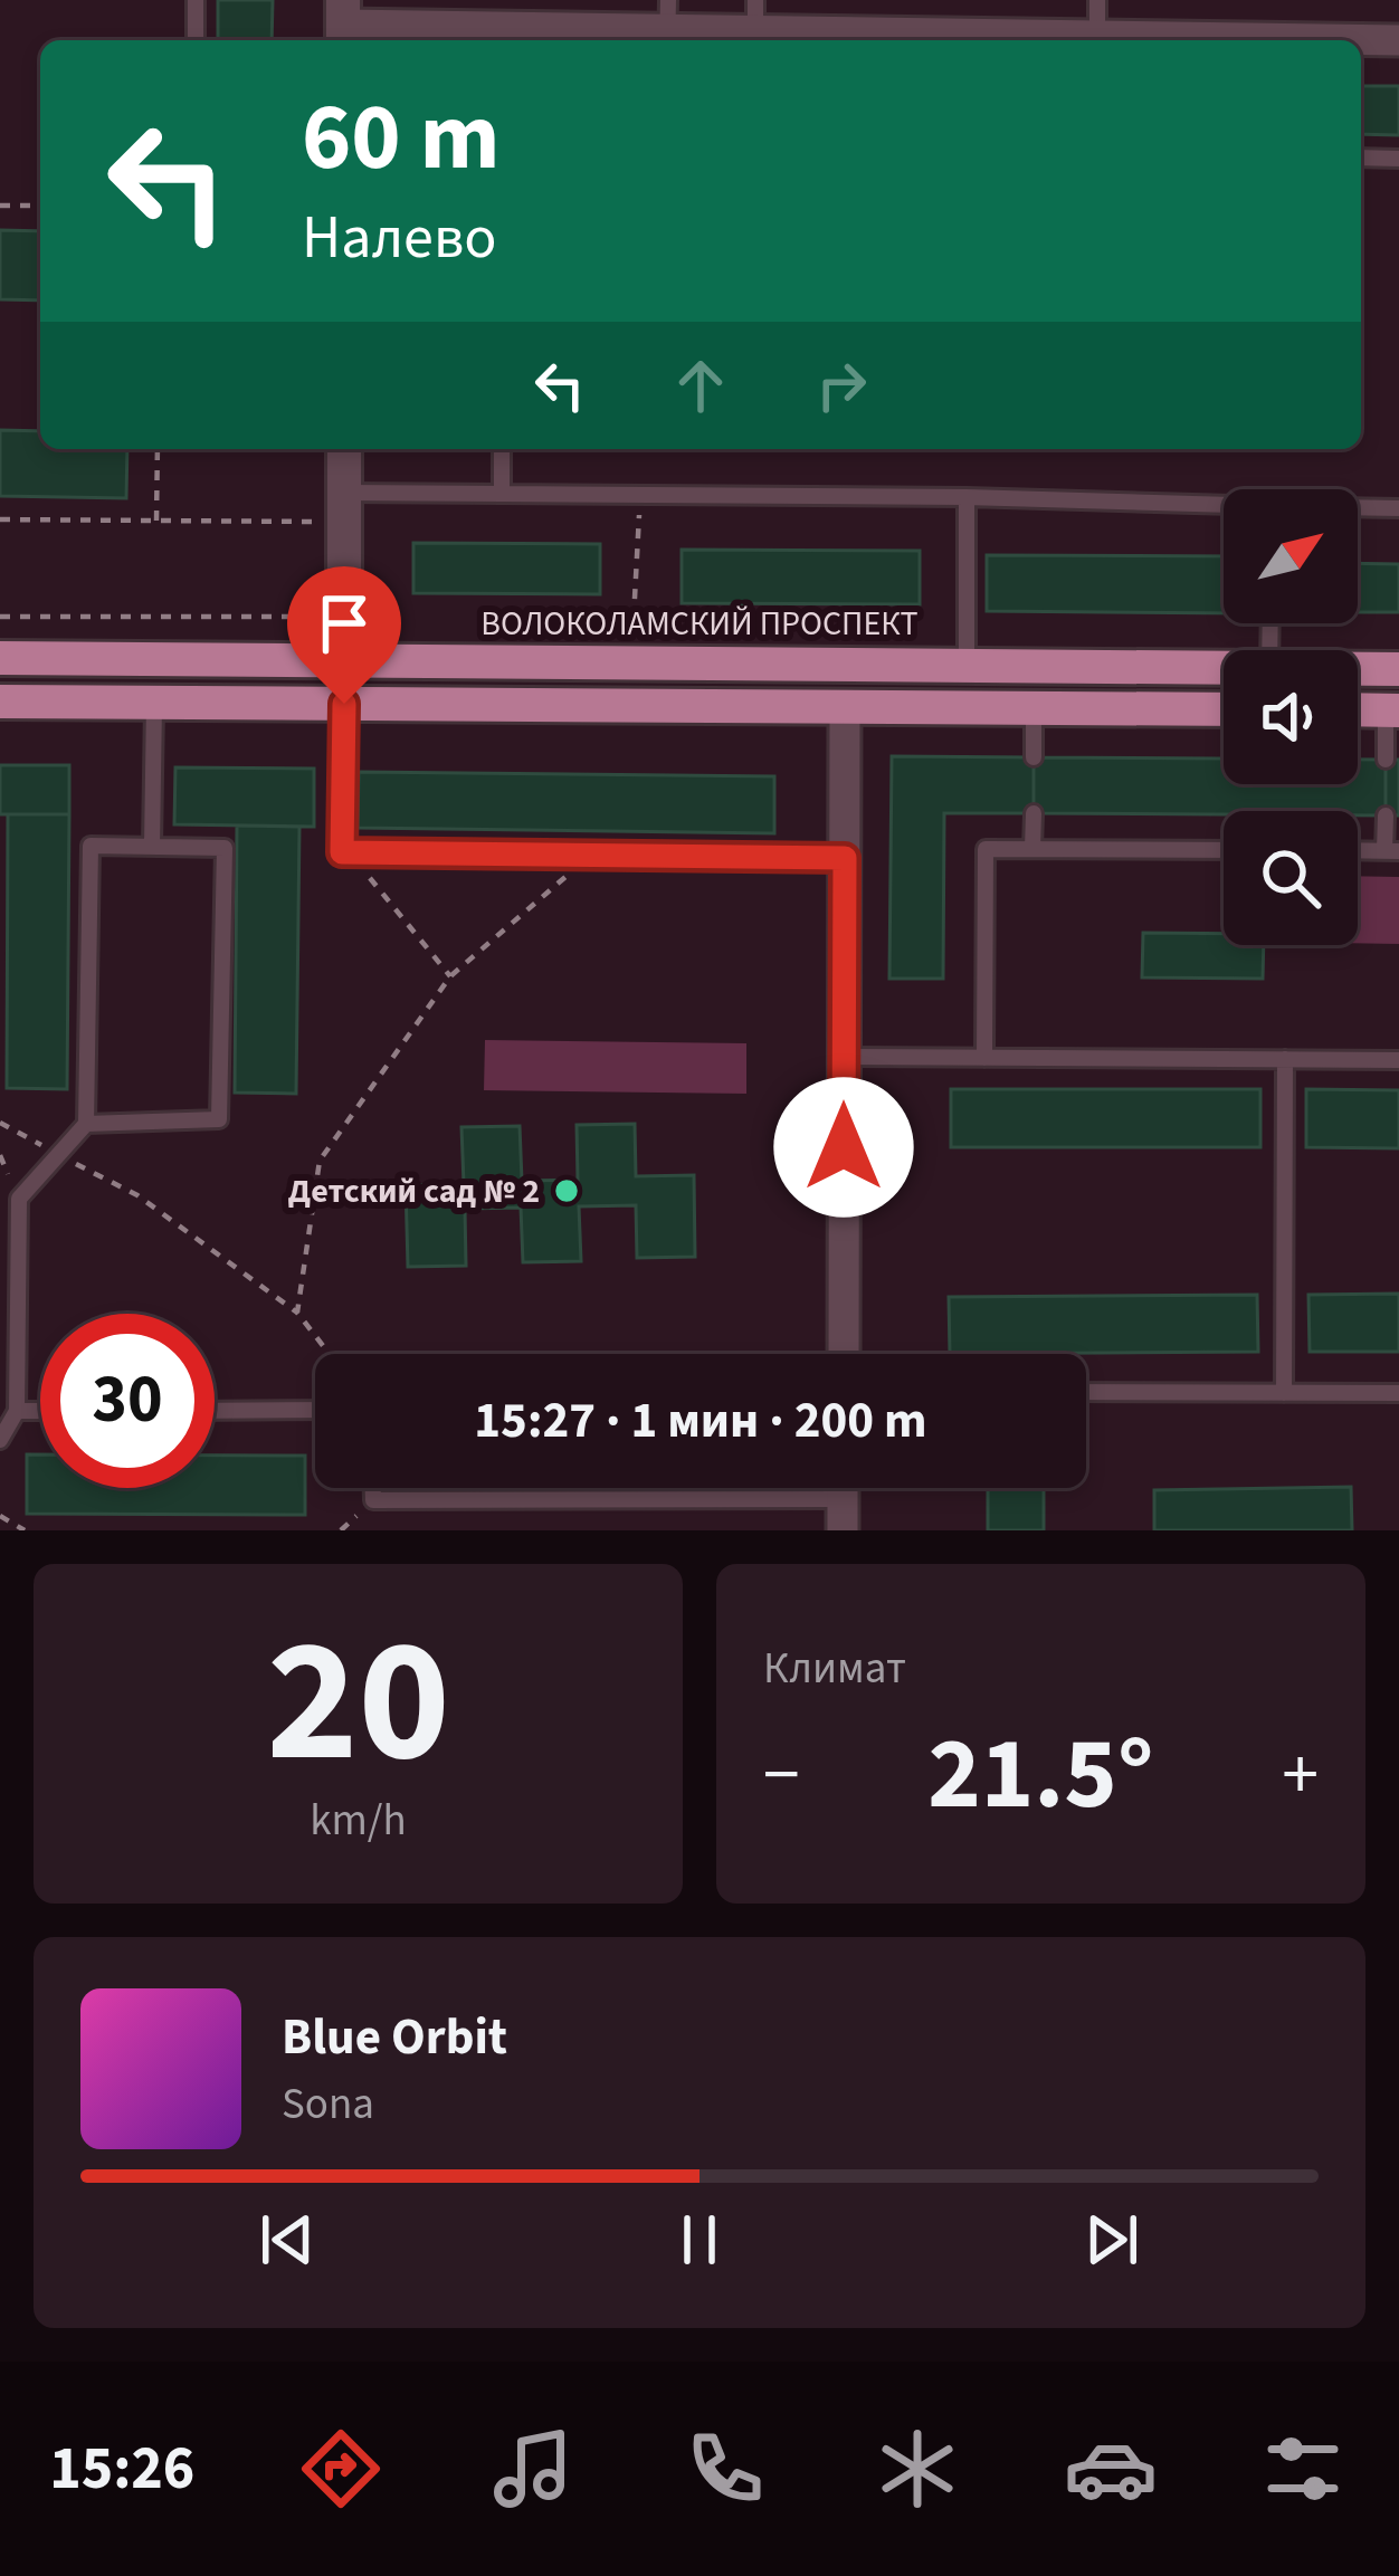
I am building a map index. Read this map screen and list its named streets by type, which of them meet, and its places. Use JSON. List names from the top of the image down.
{
  "streets": {
    "main road": ["ВОЛОКОЛАМСКИЙ ПРОСПЕКТ"]
  },
  "places": ["Детский сад № 2"],
  "north": "top right",
  "page": {
    "turn": ["60 m", "Налево"],
    "limit": "30",
    "trip": "15:27 · 1 мин · 200 m",
    "tile": [
      ["20", "km/h"],
      "Климат"
    ],
    "heat": ["−", "21.5°", "+"],
    "song": ["Blue Orbit", "Sona"],
    "tabs": "15:26"
  }
}
